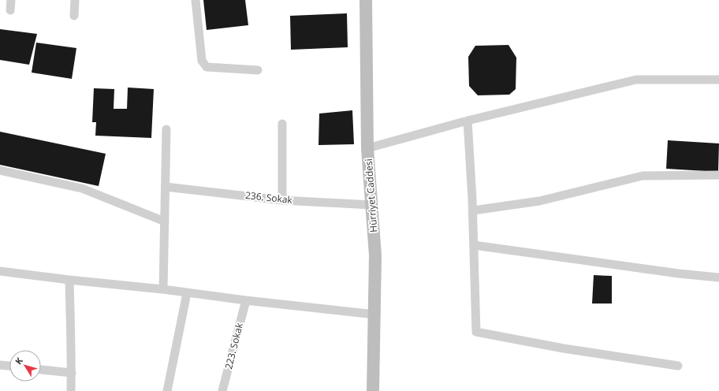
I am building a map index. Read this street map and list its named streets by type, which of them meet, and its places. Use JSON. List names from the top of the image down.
{
  "streets": {
    "street": ["Hürriyet Caddesi", "236. Sokak", "223. Sokak"]
  },
  "crossings": [
    ["Hürriyet Caddesi", "236. Sokak"]
  ],
  "north": "top left"
}
